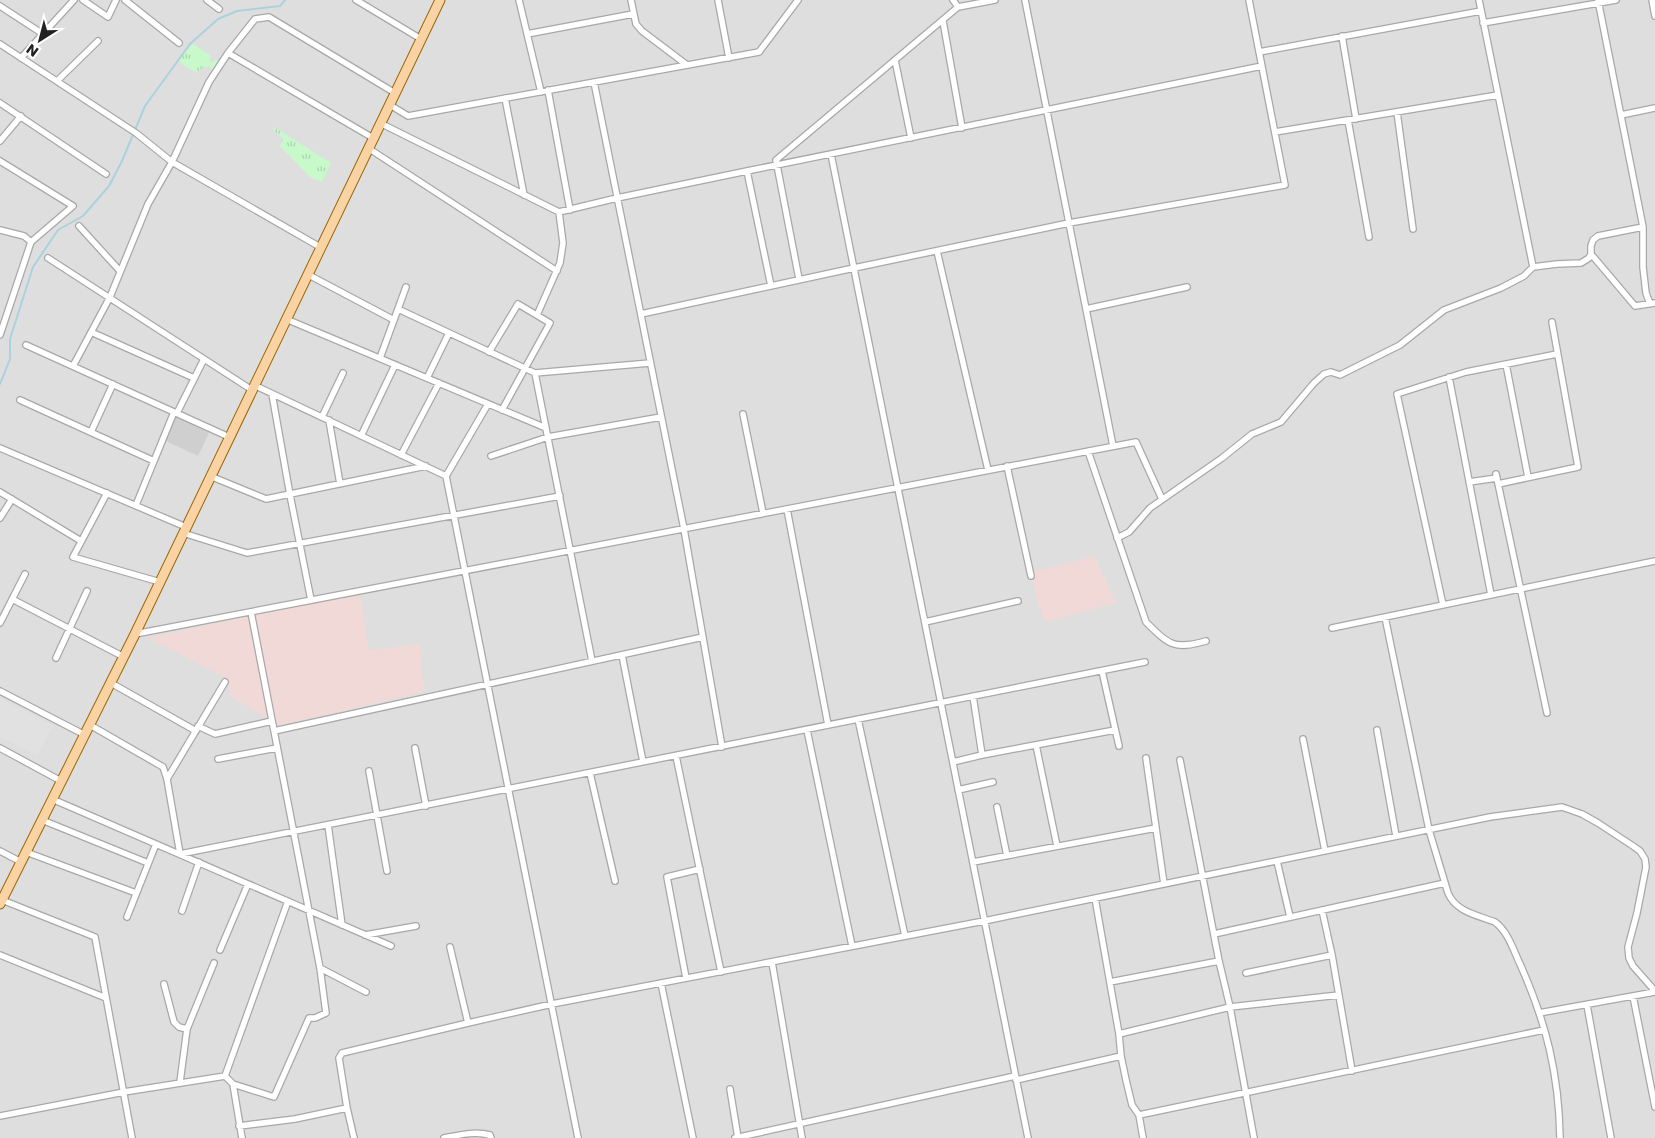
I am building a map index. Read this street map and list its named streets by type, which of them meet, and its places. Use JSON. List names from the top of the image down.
{
  "north": "bottom left"
}
